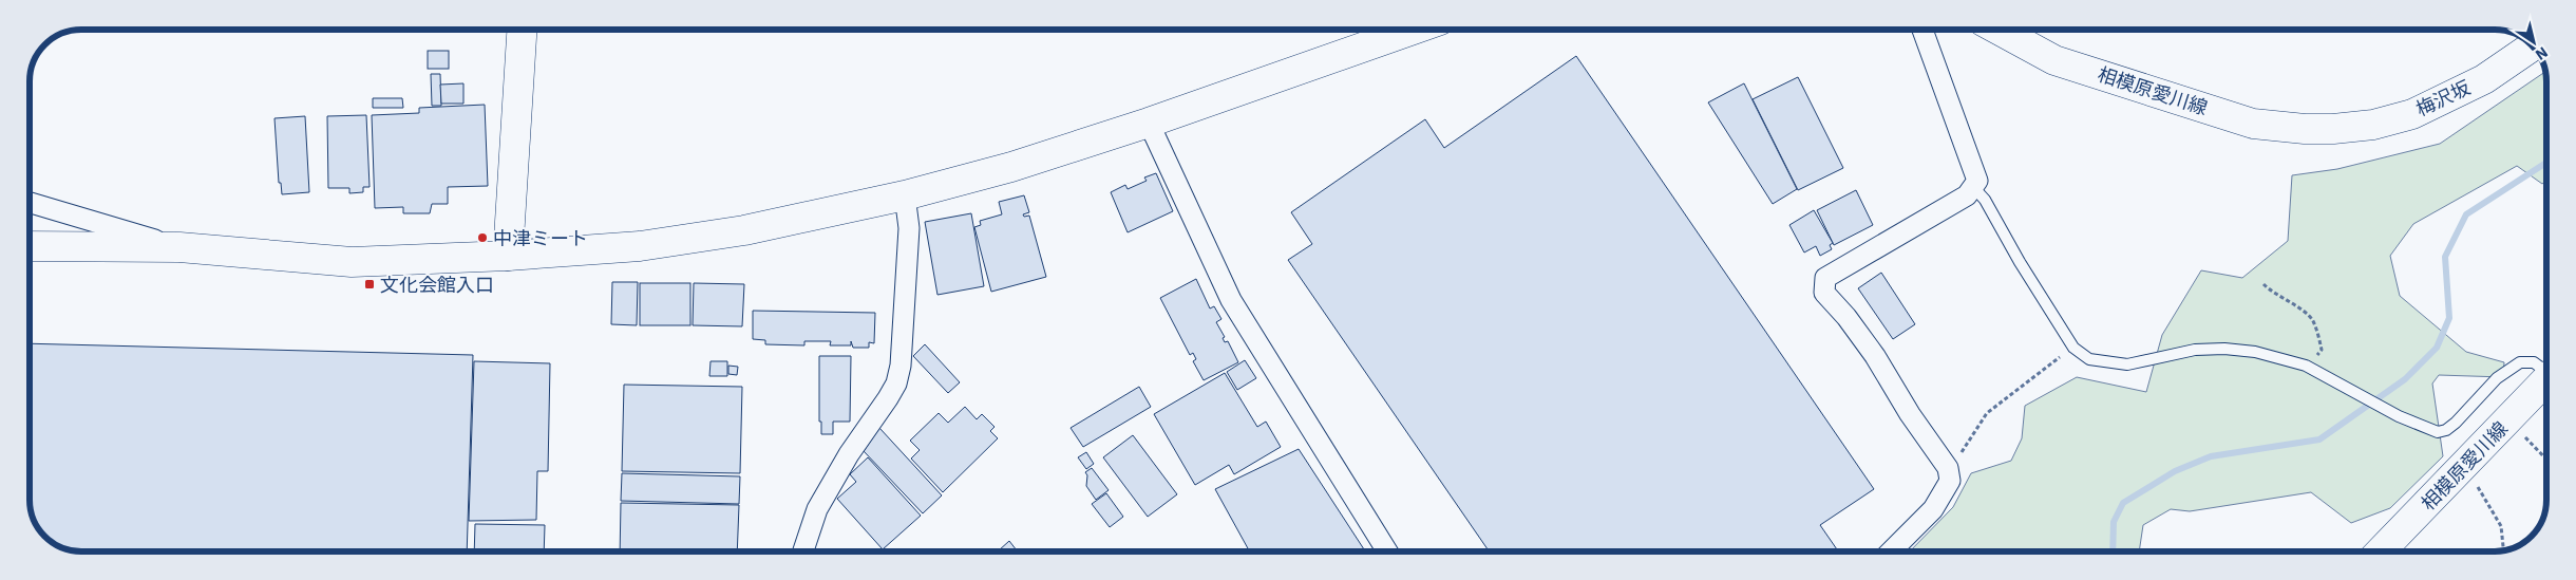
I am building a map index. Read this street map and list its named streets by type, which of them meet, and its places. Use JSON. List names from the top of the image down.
{
  "streets": {
    "street": ["相模原愛川線", "梅沢坂"]
  },
  "crossings": [
    ["相模原愛川線", "梅沢坂"]
  ],
  "places": {
    "other": ["中津ミート"],
    "transit": ["文化会館入口"]
  },
  "north": "bottom right"
}
